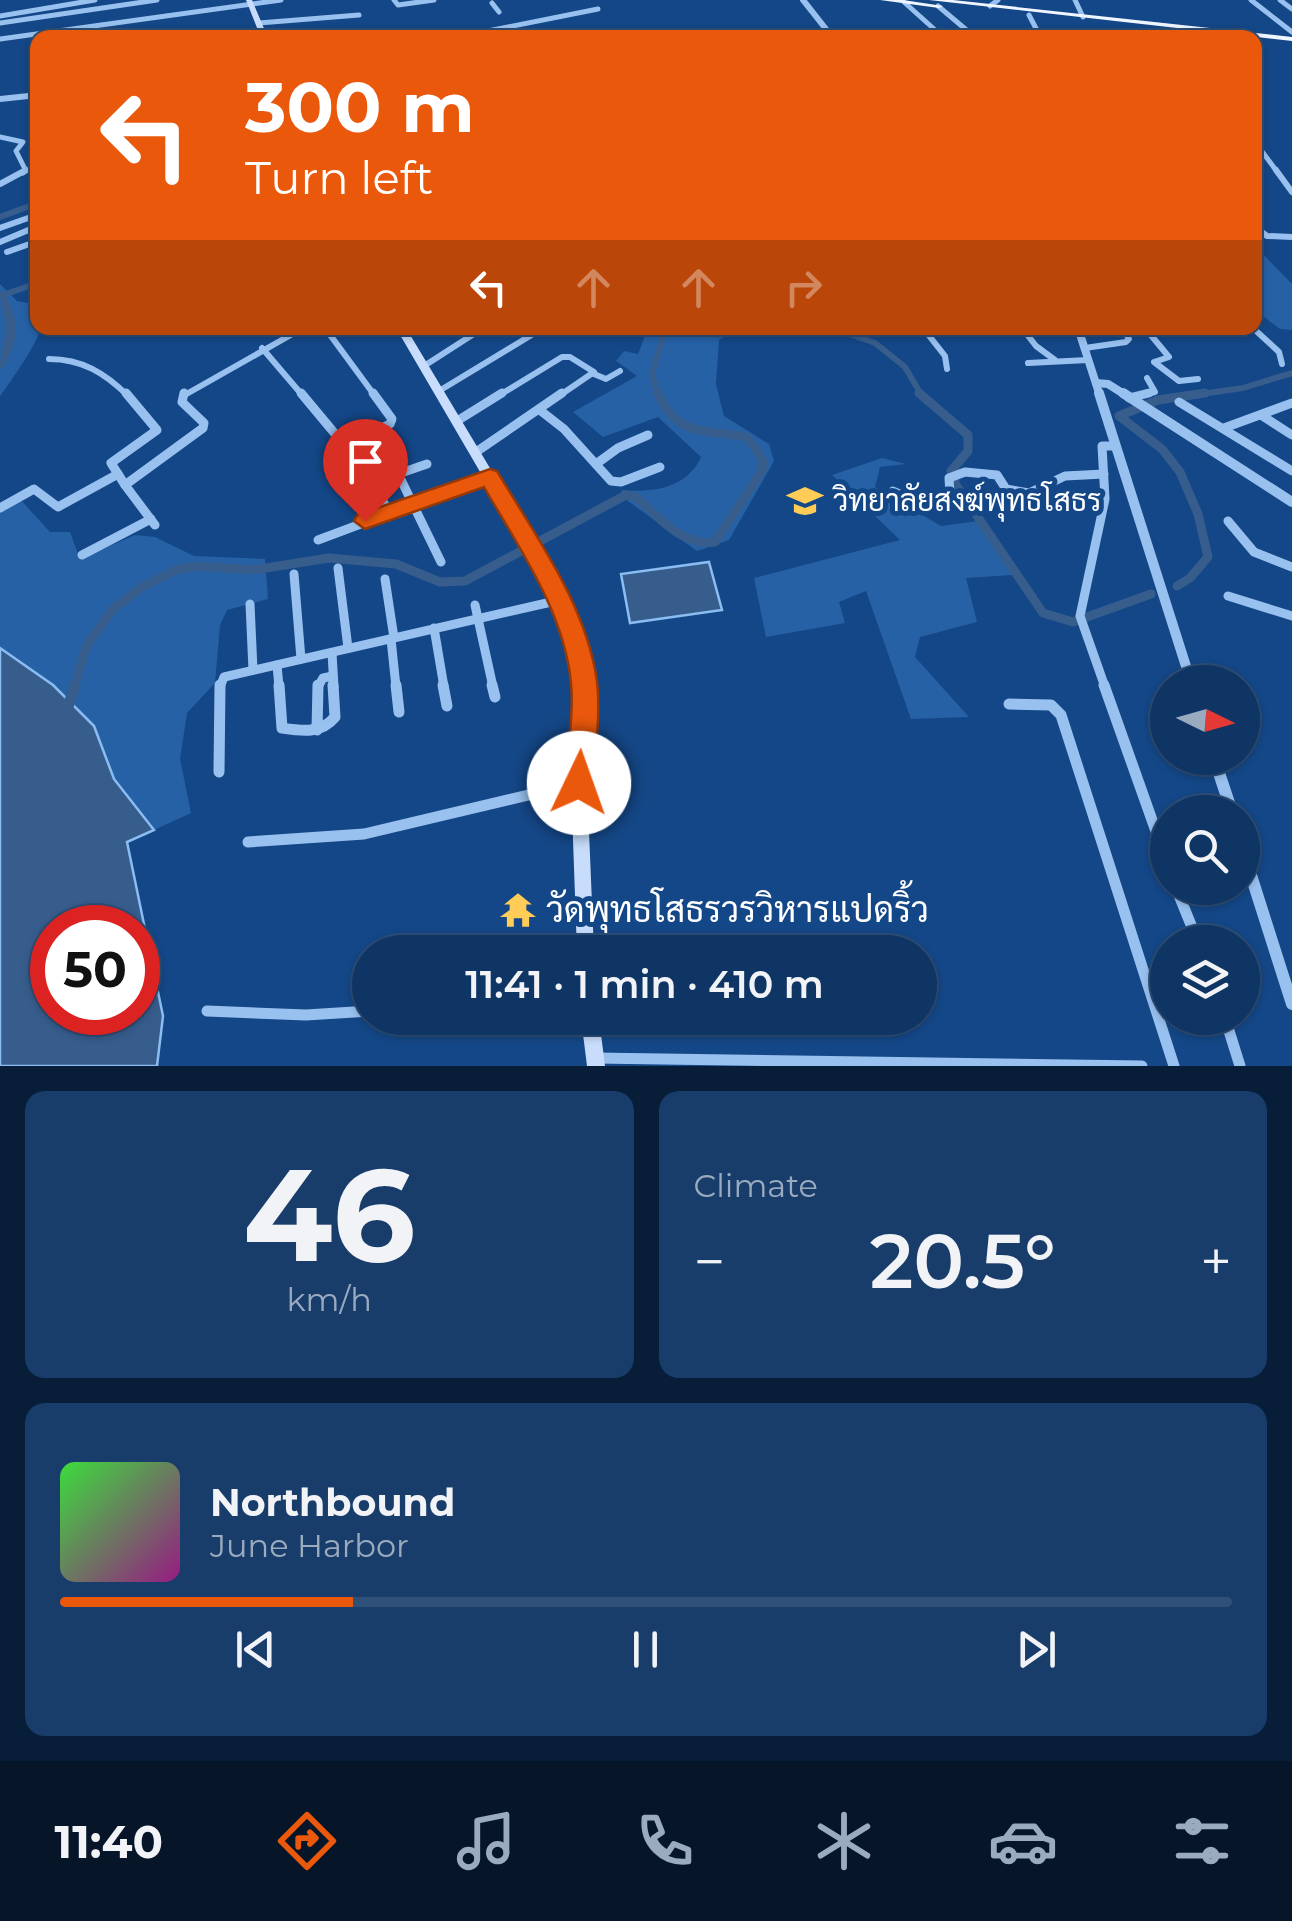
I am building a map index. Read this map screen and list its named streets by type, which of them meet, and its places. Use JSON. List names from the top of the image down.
{
  "places": {
    "school or university": ["วิทยาลัยสงฆ์พุทธโสธร"],
    "temple": ["วัดพุทธโสธรวรวิหารแปดริ้ว"]
  },
  "north": "right",
  "page": {
    "turn": ["300 m", "Turn left"],
    "limit": "50",
    "trip": "11:41 · 1 min · 410 m",
    "tile": [
      ["46", "km/h"],
      "Climate"
    ],
    "heat": ["−", "20.5°", "+"],
    "song": ["Northbound", "June Harbor"],
    "tabs": "11:40"
  }
}
